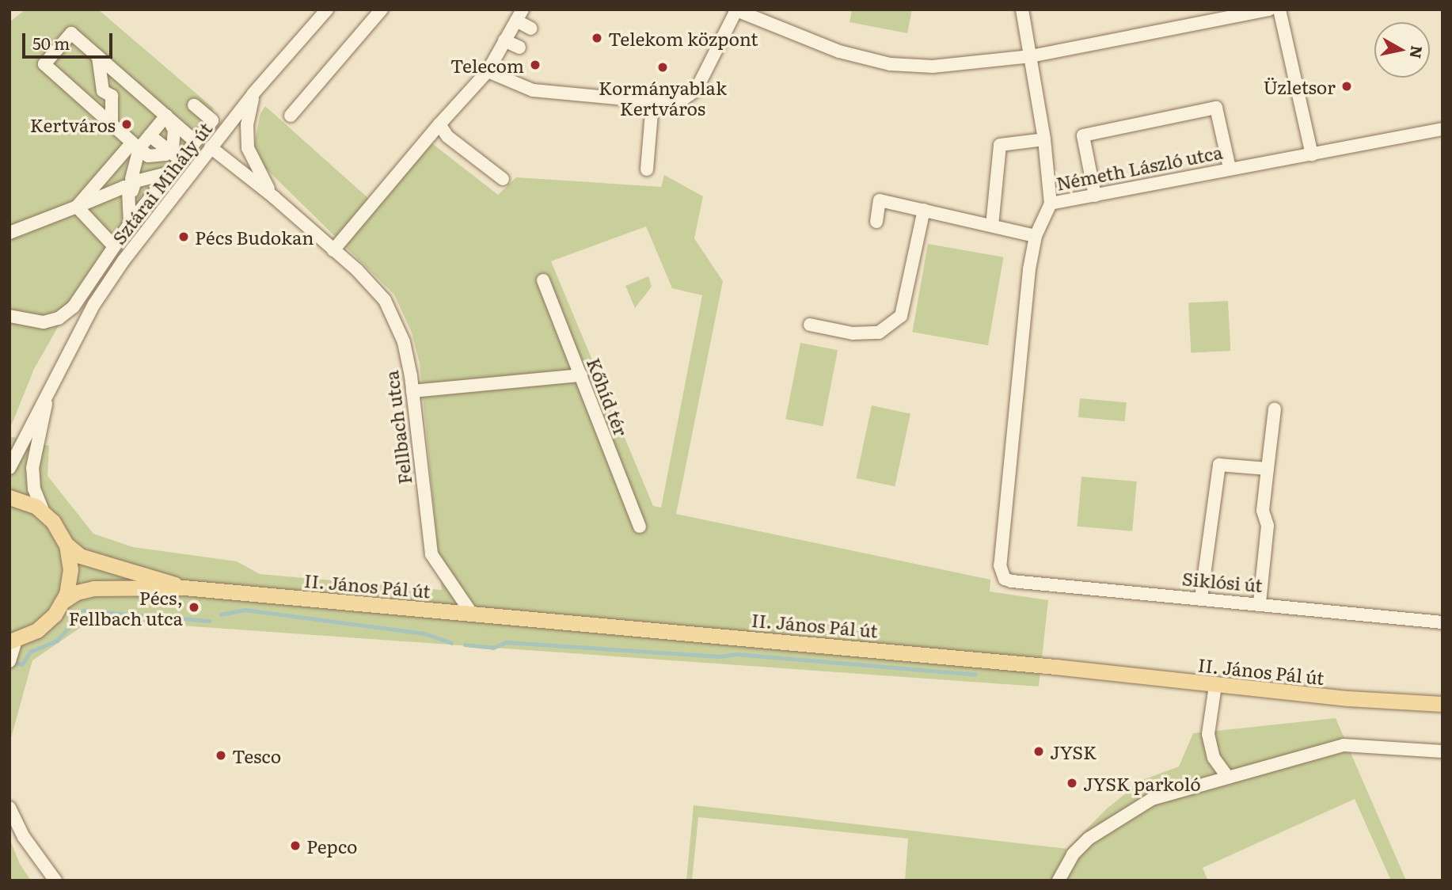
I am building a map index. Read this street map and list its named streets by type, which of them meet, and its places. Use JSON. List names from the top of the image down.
{
  "streets": {
    "main road": ["II. János Pál út"],
    "street": [
      "Németh László utca",
      "Sztárai Mihály út",
      "Kőhíd tér",
      "Fellbach utca",
      "Siklósi út"
    ]
  },
  "crossings": [
    ["Németh László utca", "Siklósi út"],
    ["Sztárai Mihály út", "Fellbach utca"],
    ["Fellbach utca", "II. János Pál út"]
  ],
  "places": [
    "Telekom központ",
    "Telecom",
    "Kormányablak Kertváros",
    "Üzletsor",
    "Kertváros",
    "Pécs Budokan",
    "Pécs, Fellbach utca",
    "JYSK",
    "Tesco",
    "JYSK parkoló",
    "Pepco"
  ],
  "scale_bar": "50 m",
  "north": "right"
}
